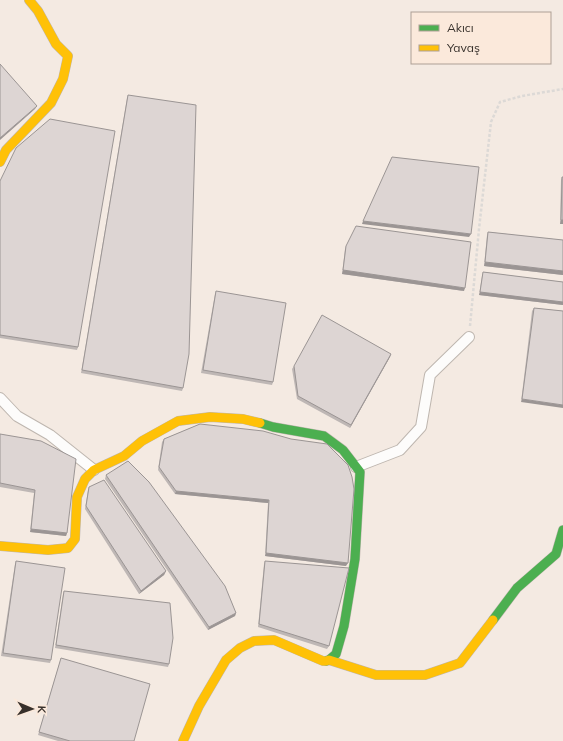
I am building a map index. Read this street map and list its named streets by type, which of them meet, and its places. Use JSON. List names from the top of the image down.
{
  "legend": ["Akıcı", "Yavaş"],
  "north": "right"
}
